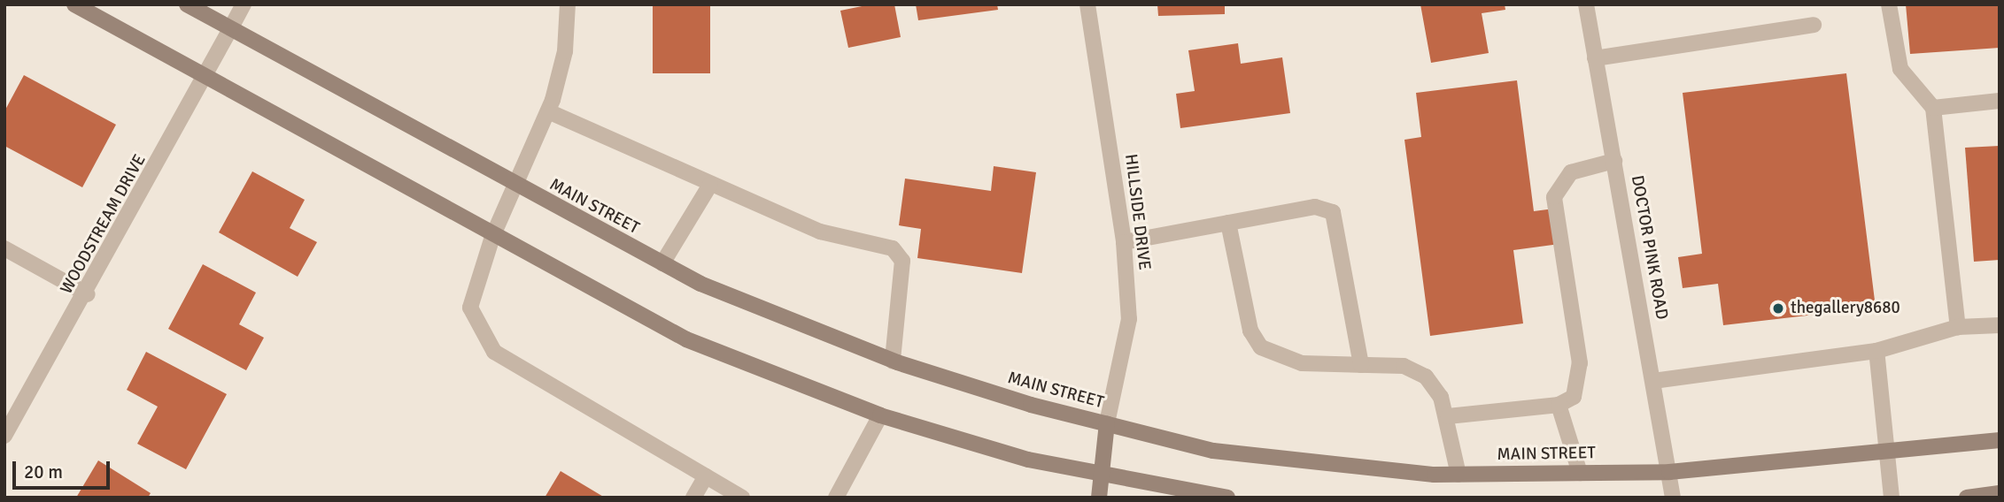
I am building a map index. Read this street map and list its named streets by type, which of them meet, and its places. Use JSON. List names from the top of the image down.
{
  "streets": {
    "main road": ["MAIN STREET"],
    "street": ["HILLSIDE DRIVE", "WOODSTREAM DRIVE", "DOCTOR PINK ROAD"]
  },
  "crossings": [
    ["MAIN STREET", "HILLSIDE DRIVE"],
    ["MAIN STREET", "WOODSTREAM DRIVE"],
    ["MAIN STREET", "DOCTOR PINK ROAD"]
  ],
  "places": ["thegallery8680"],
  "scale_bar": "20 m"
}
